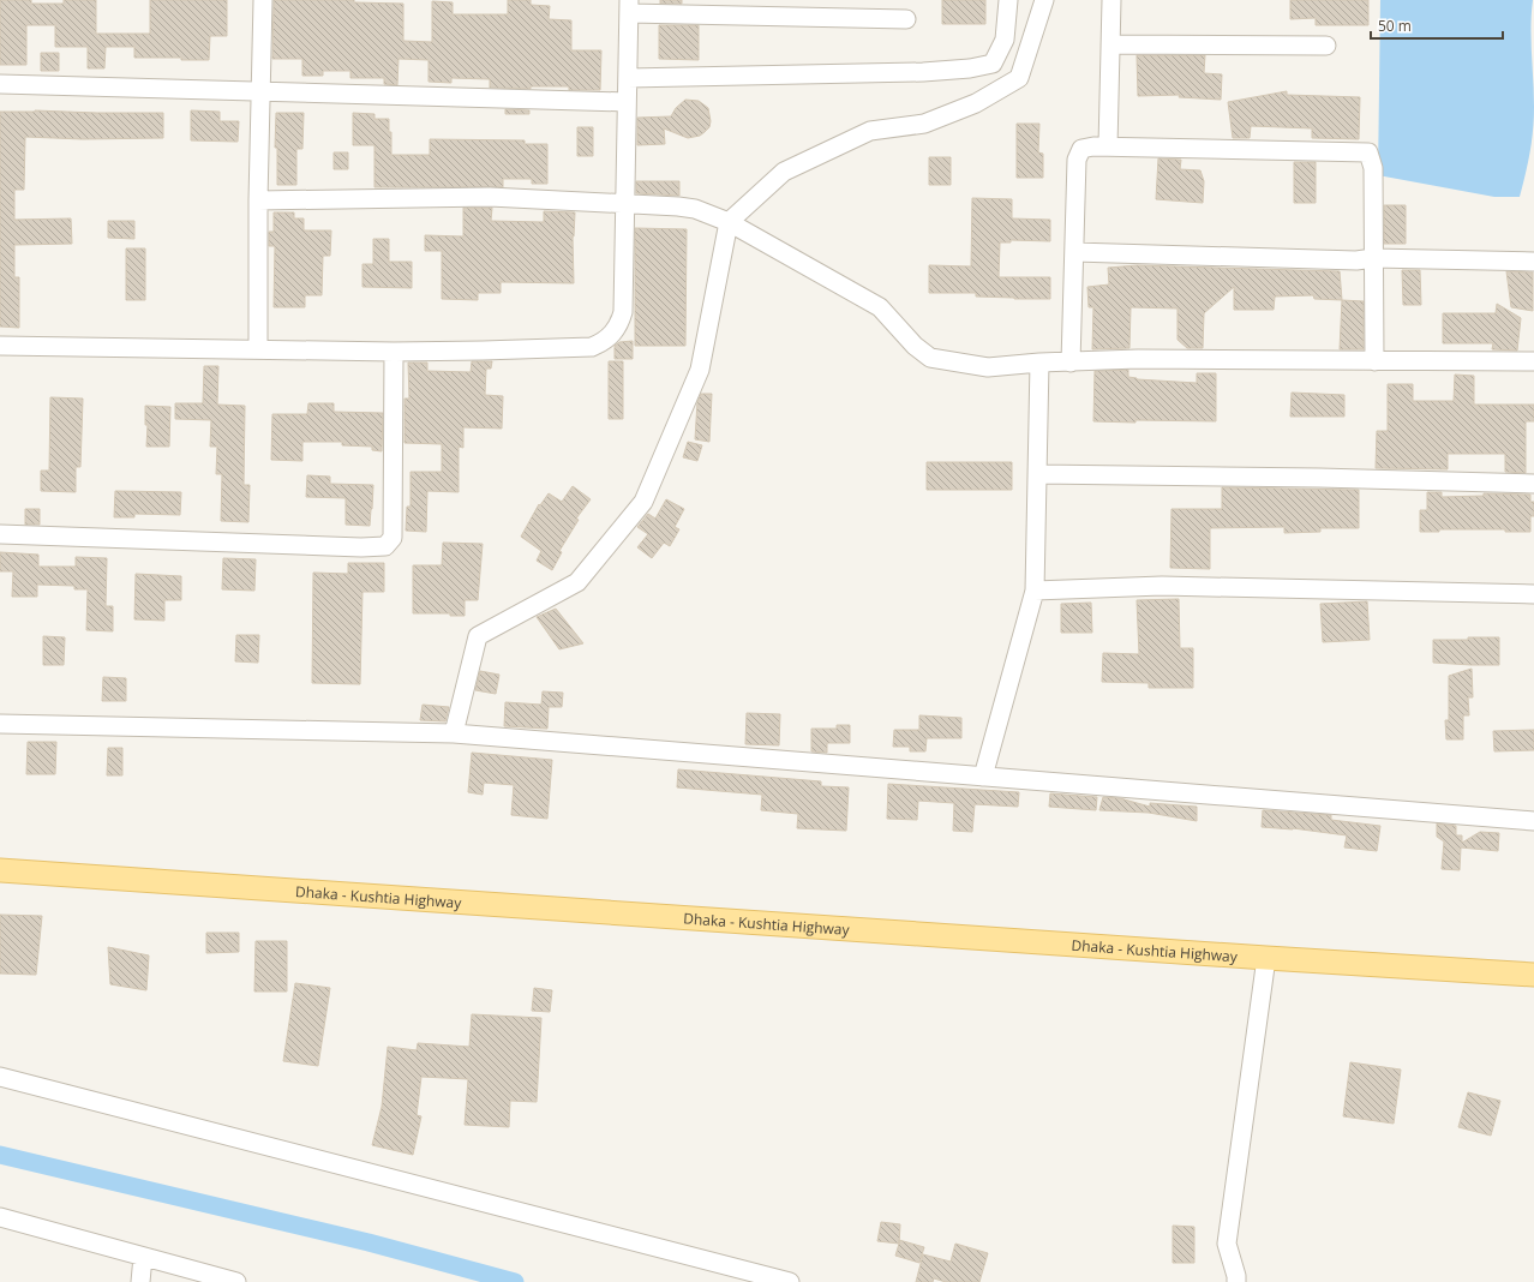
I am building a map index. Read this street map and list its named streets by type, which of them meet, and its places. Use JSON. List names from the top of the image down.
{
  "streets": {
    "main road": ["Dhaka - Kushtia Highway"]
  },
  "scale_bar": "50 m"
}
